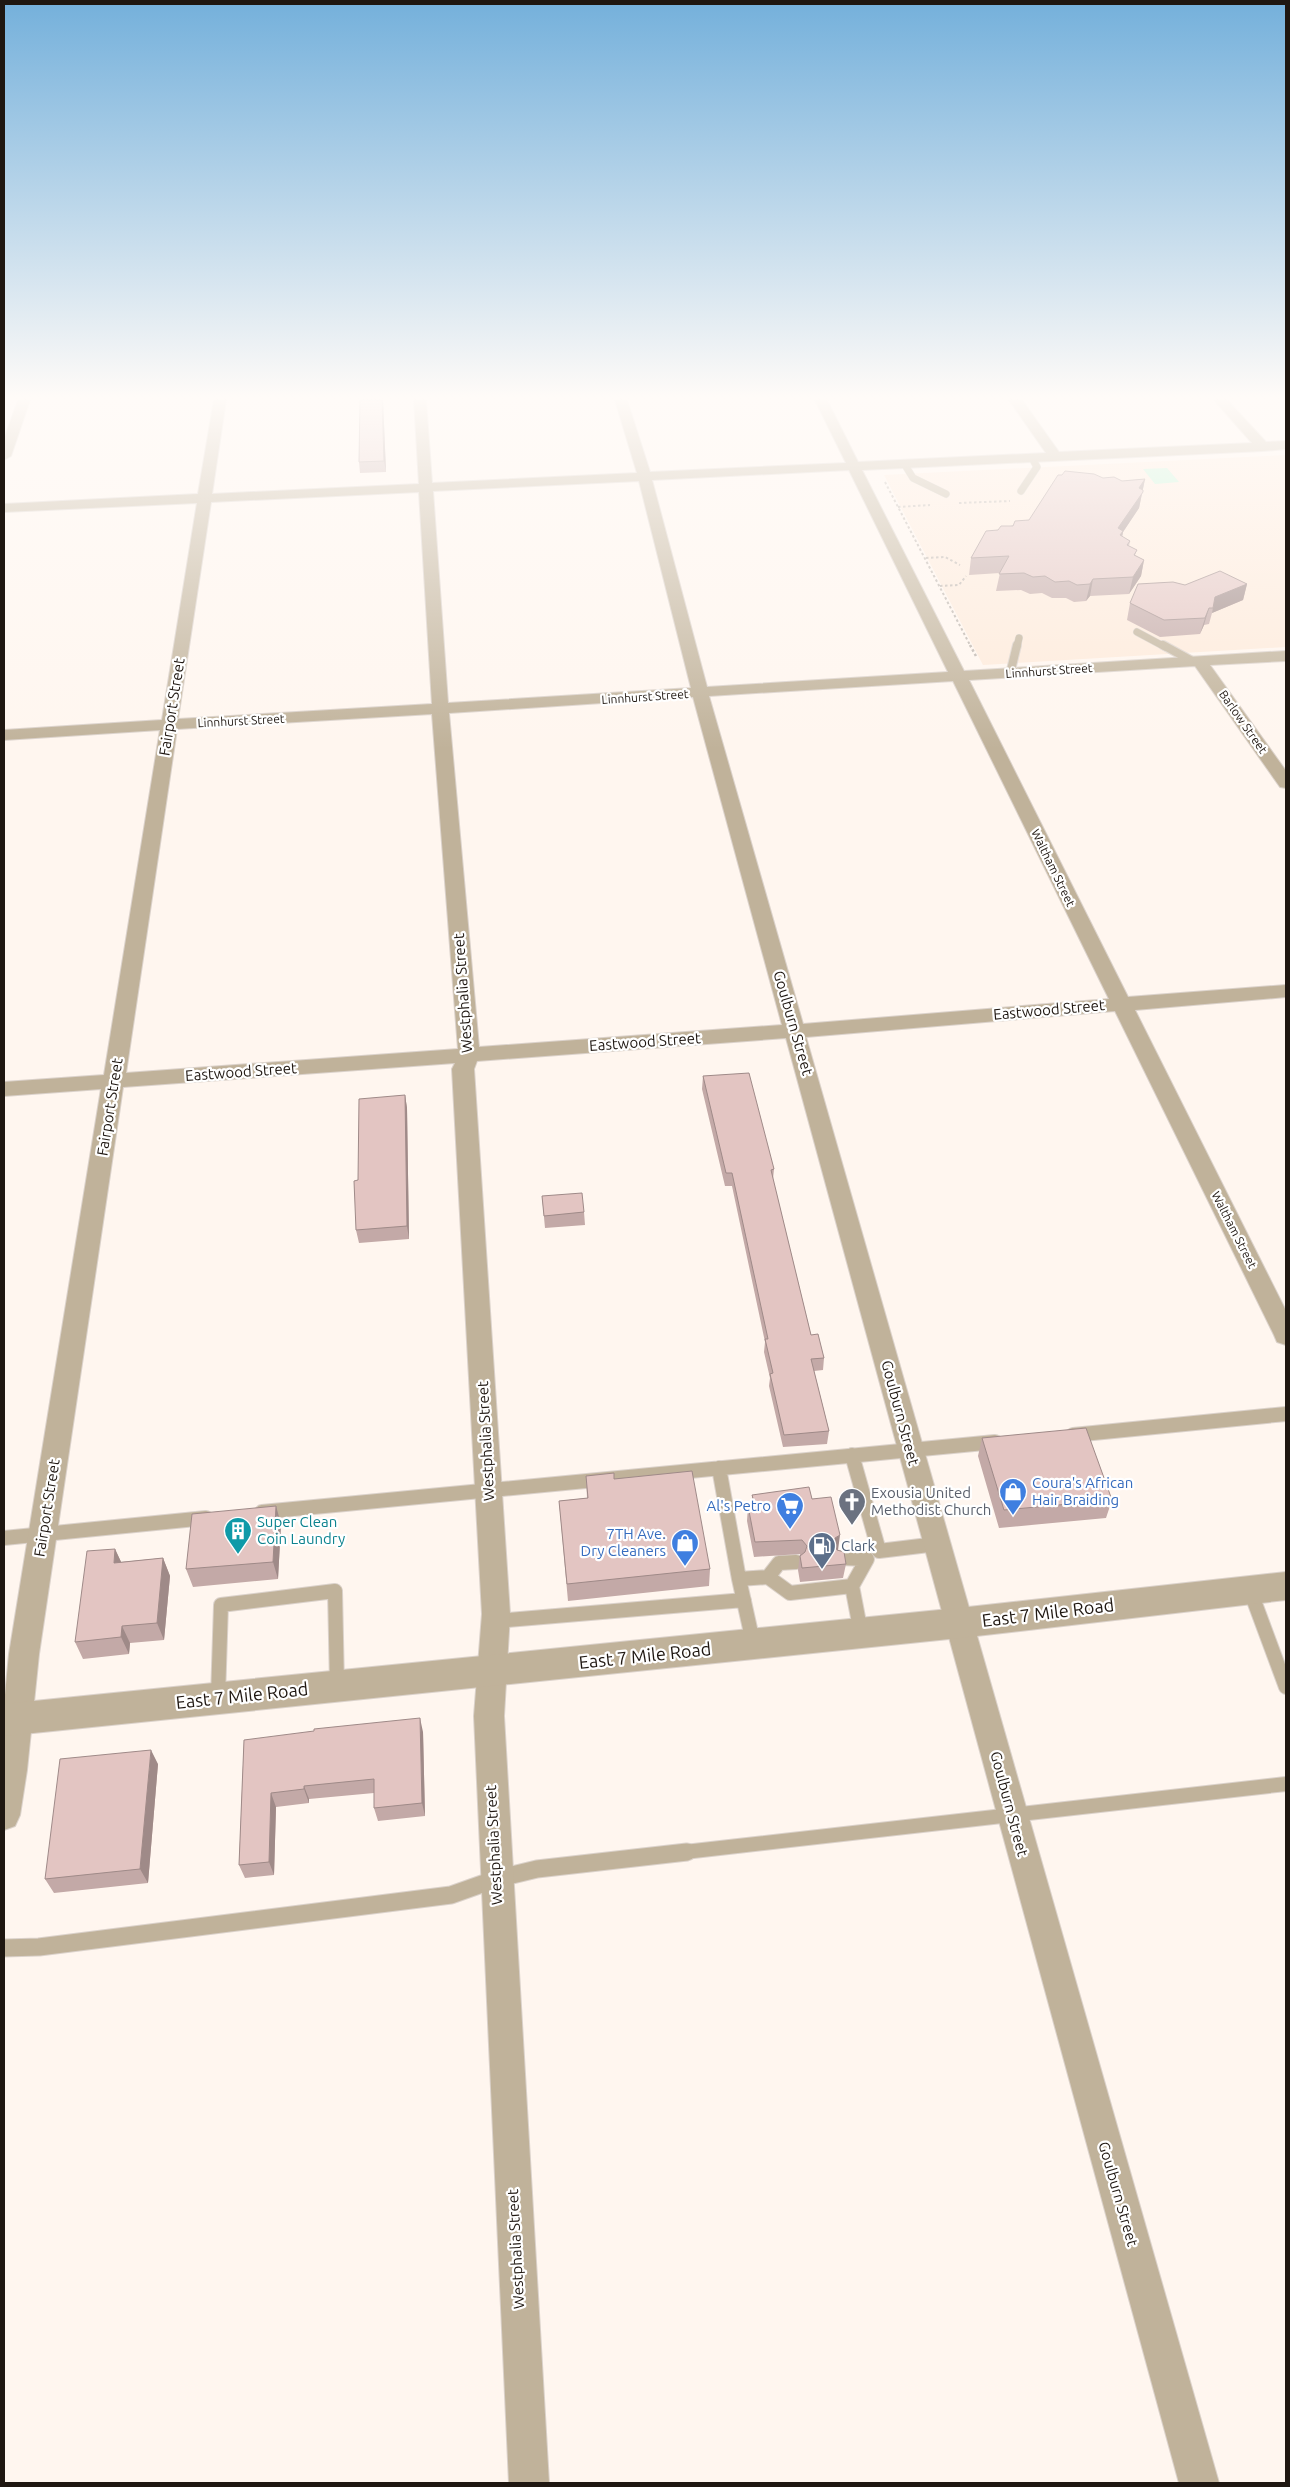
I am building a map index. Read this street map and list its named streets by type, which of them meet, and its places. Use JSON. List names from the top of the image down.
{
  "streets": {
    "street": [
      "Linnhurst Street",
      "Fairport Street",
      "Barlow Street",
      "Waltham Street",
      "Westphalia Street",
      "Eastwood Street",
      "Goulburn Street",
      "East 7 Mile Road"
    ]
  },
  "crossings": [
    ["Linnhurst Street", "Fairport Street"],
    ["Linnhurst Street", "Barlow Street"],
    ["Linnhurst Street", "Waltham Street"],
    ["Linnhurst Street", "Westphalia Street"],
    ["Linnhurst Street", "Goulburn Street"],
    ["Fairport Street", "Eastwood Street"],
    ["Fairport Street", "East 7 Mile Road"],
    ["Waltham Street", "Eastwood Street"],
    ["Westphalia Street", "Eastwood Street"],
    ["Westphalia Street", "East 7 Mile Road"],
    ["Eastwood Street", "Goulburn Street"],
    ["Goulburn Street", "East 7 Mile Road"]
  ],
  "places": {
    "shop": ["Coura's African Hair Braiding", "7TH Ave. Dry Cleaners"],
    "church": ["Exousia United Methodist Church"],
    "supermarket": ["Al's Petro"],
    "building": ["Super Clean Coin Laundry"],
    "fuel station": ["Clark"]
  }
}
